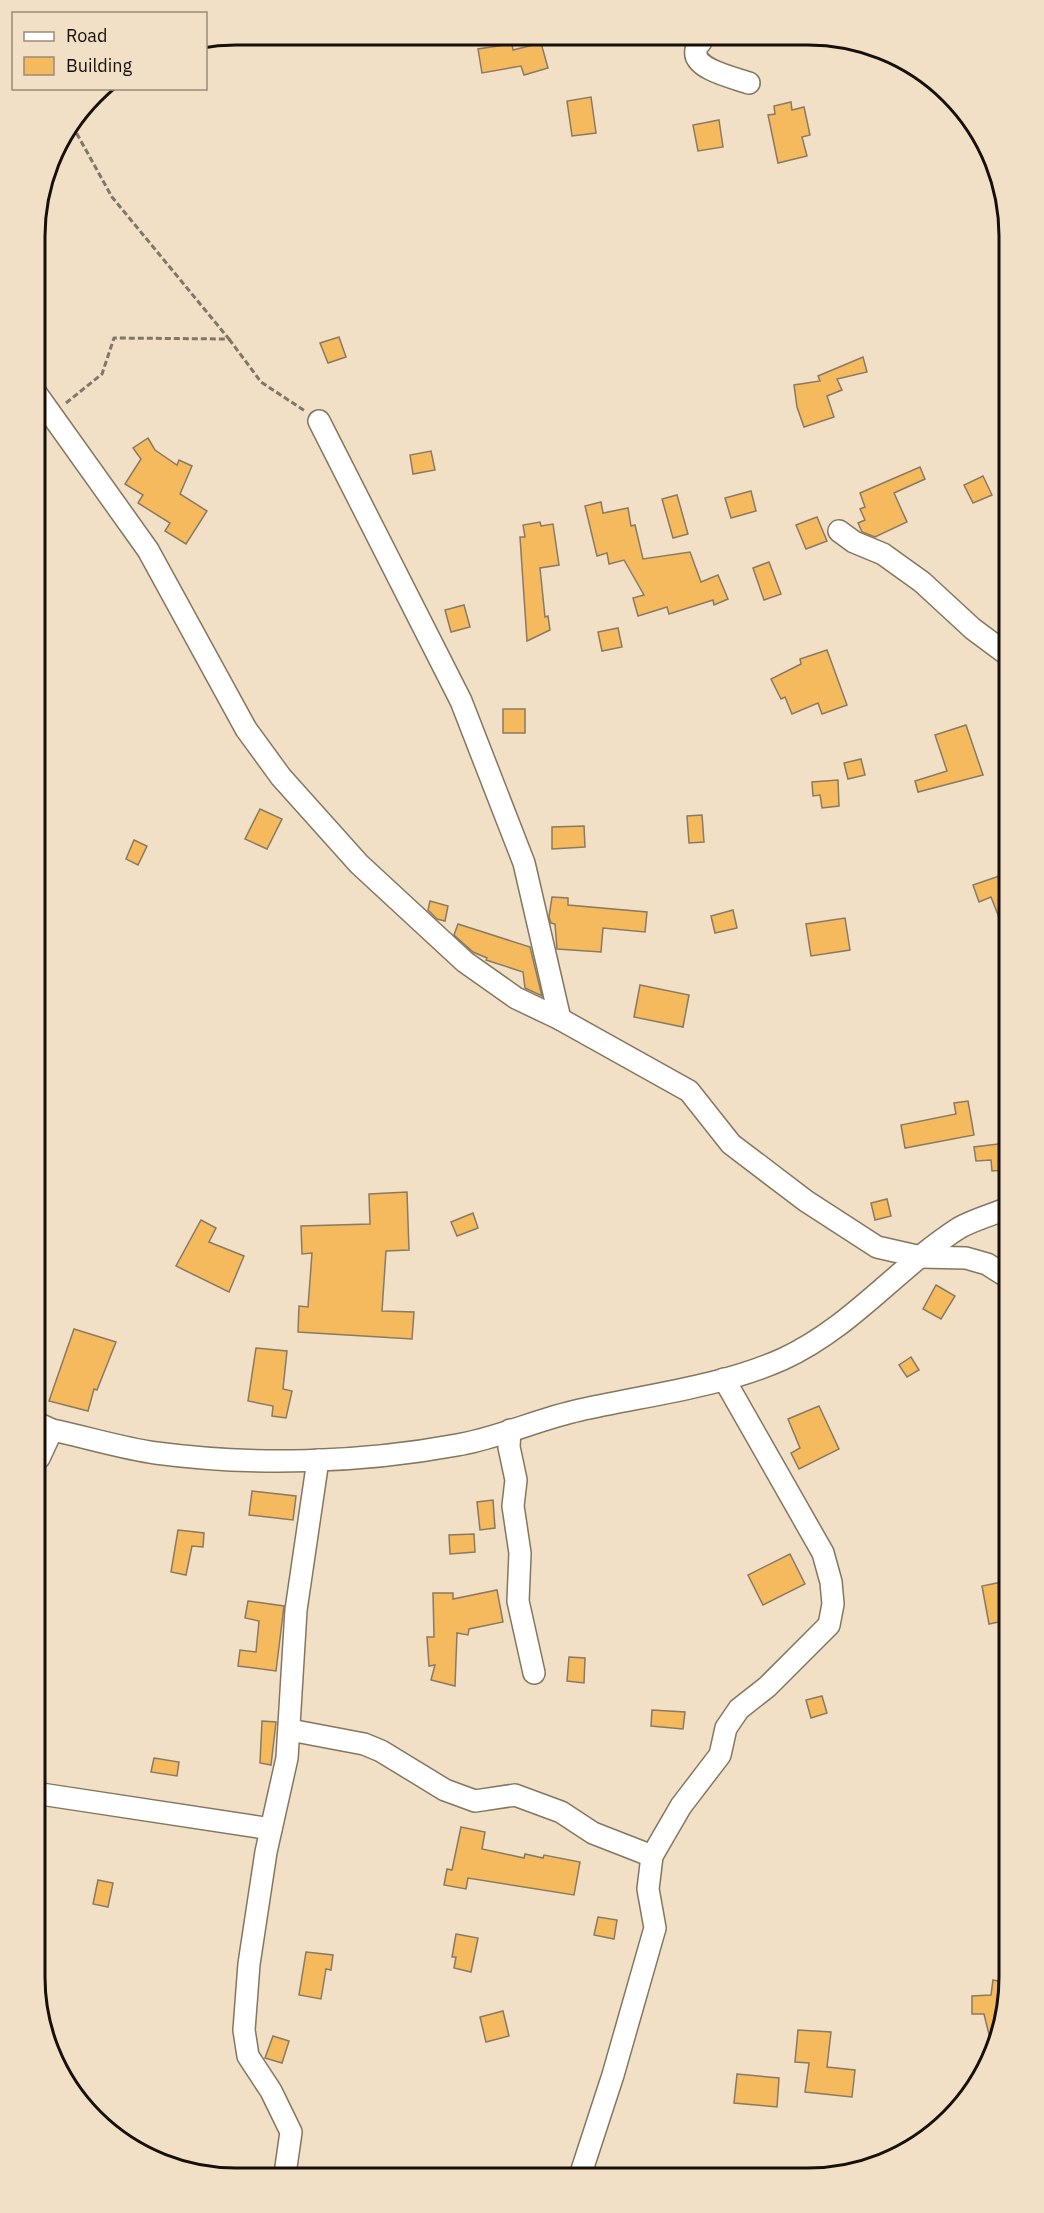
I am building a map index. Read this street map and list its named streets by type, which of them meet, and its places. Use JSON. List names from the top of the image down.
{
  "legend": ["Road", "Building"]
}
